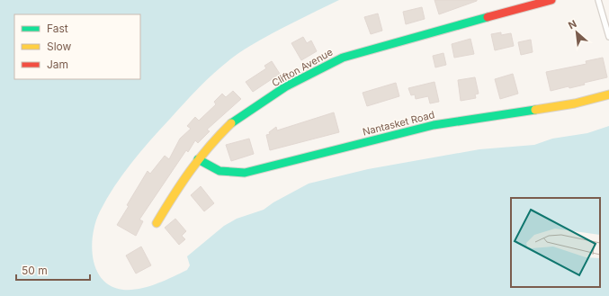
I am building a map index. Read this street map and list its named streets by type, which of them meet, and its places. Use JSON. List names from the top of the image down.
{
  "streets": {
    "street": ["Clifton Avenue", "Nantasket Road"]
  },
  "crossings": [
    ["Clifton Avenue", "Nantasket Road"]
  ],
  "legend": ["Fast", "Slow", "Jam"],
  "scale_bar": "50 m",
  "north": "top left"
}
